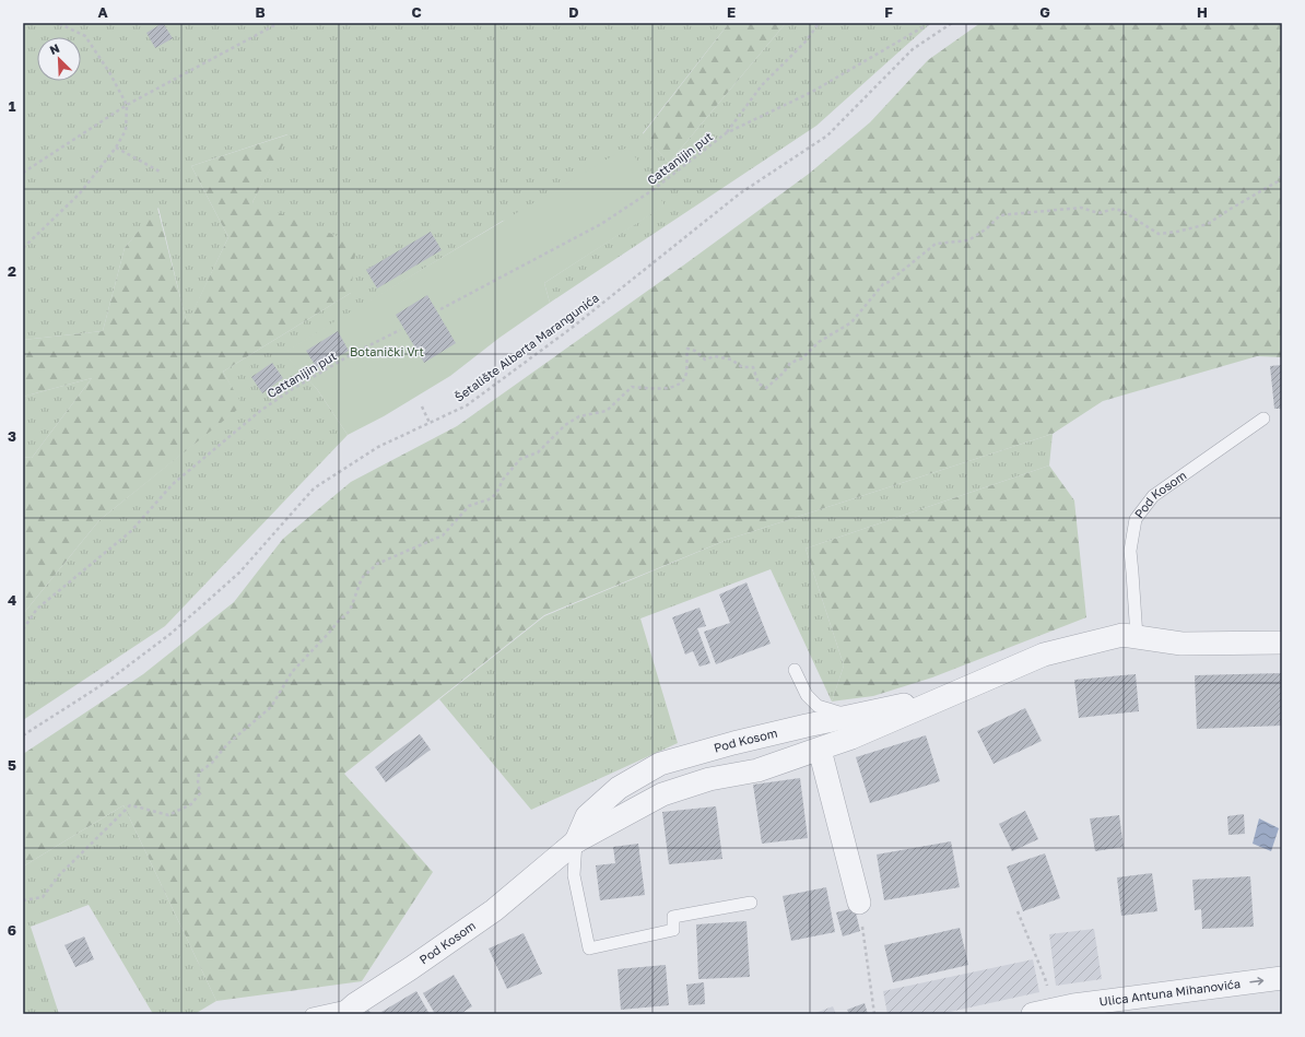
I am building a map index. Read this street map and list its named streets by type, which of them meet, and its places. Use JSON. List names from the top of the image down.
{
  "streets": {
    "street": ["Pod Kosom", "Ulica Antuna Mihanovića"],
    "path": ["Cattanijin put", "Šetalište Alberta Marangunića"]
  },
  "one_way": ["Ulica Antuna Mihanovića"],
  "parks": ["Botanički Vrt"],
  "north": "top left",
  "grid": {
    "columns": [
      "A",
      "B",
      "C",
      "D",
      "E",
      "F",
      "G",
      "H"
    ],
    "rows": [
      "1",
      "2",
      "3",
      "4",
      "5",
      "6"
    ]
  }
}
